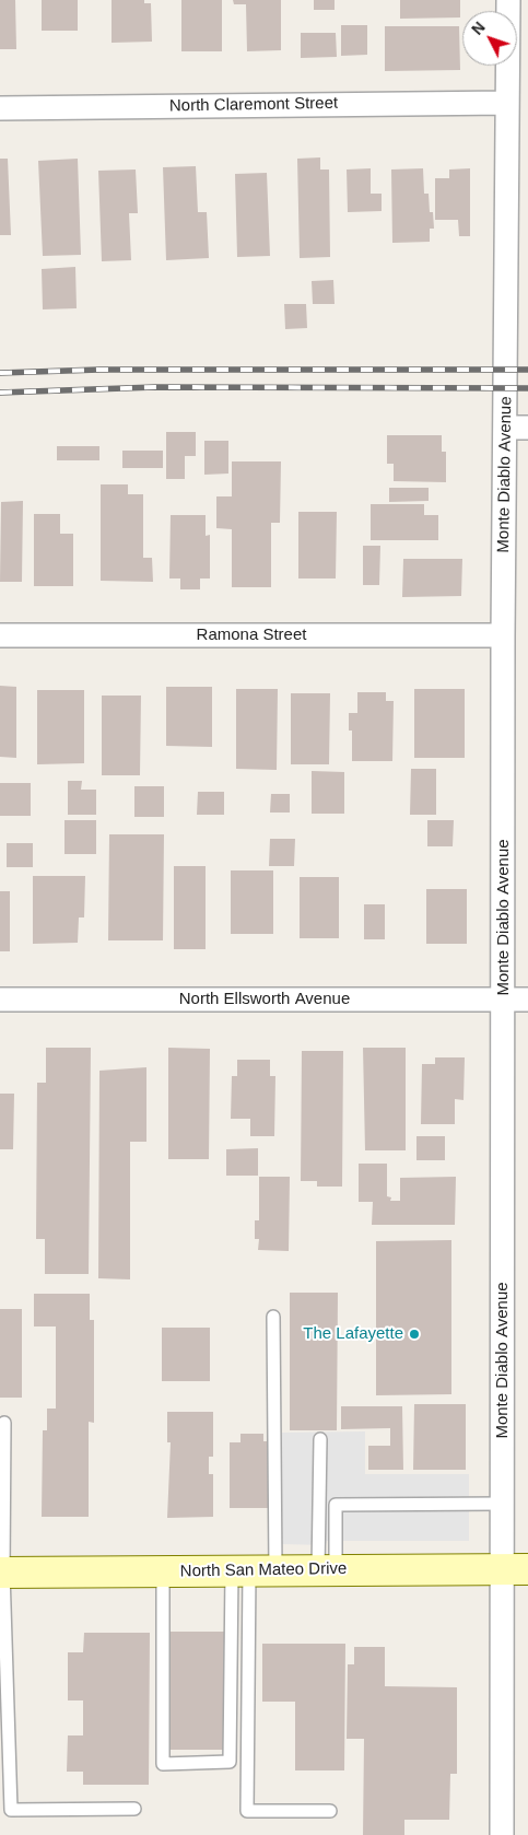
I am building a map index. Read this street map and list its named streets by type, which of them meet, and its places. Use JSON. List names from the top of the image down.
{
  "streets": {
    "main road": ["North San Mateo Drive"],
    "street": [
      "North Claremont Street",
      "Monte Diablo Avenue",
      "Ramona Street",
      "North Ellsworth Avenue"
    ]
  },
  "crossings": [
    ["North Claremont Street", "Monte Diablo Avenue"],
    ["Monte Diablo Avenue", "Ramona Street"],
    ["Monte Diablo Avenue", "North Ellsworth Avenue"],
    ["Monte Diablo Avenue", "North San Mateo Drive"]
  ],
  "places": ["The Lafayette"],
  "north": "top left"
}
